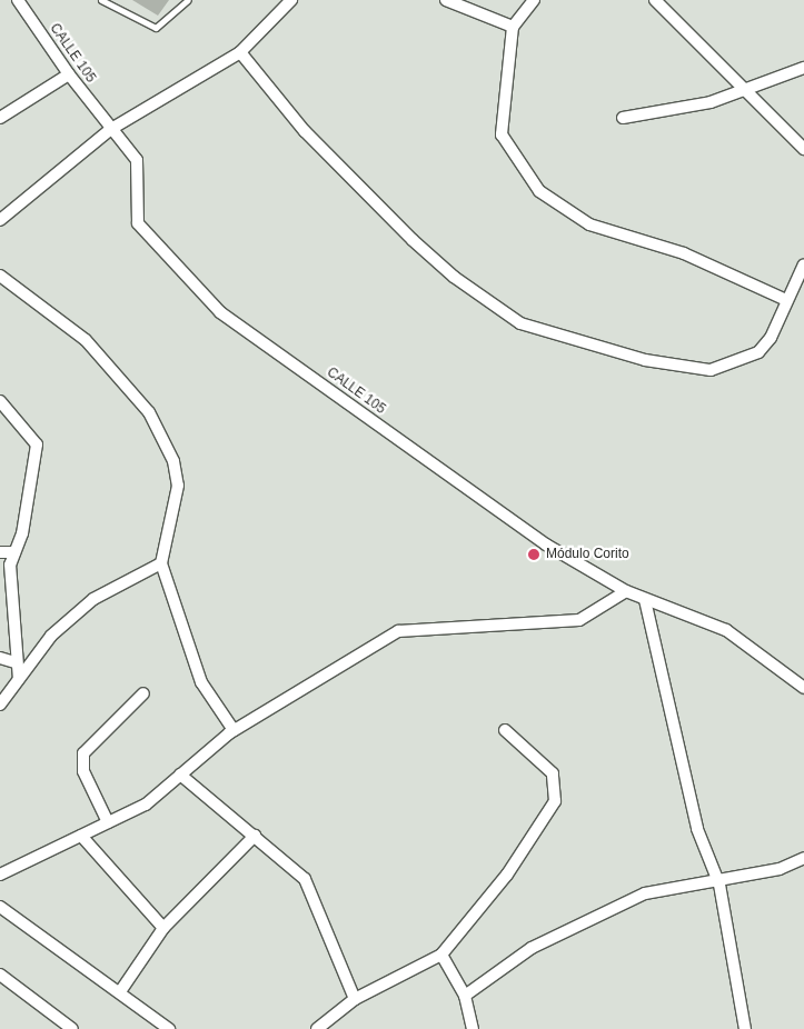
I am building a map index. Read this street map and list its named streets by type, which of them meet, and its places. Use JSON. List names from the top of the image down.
{
  "streets": {
    "street": ["CALLE 105"]
  },
  "places": ["Módulo Corito"]
}
